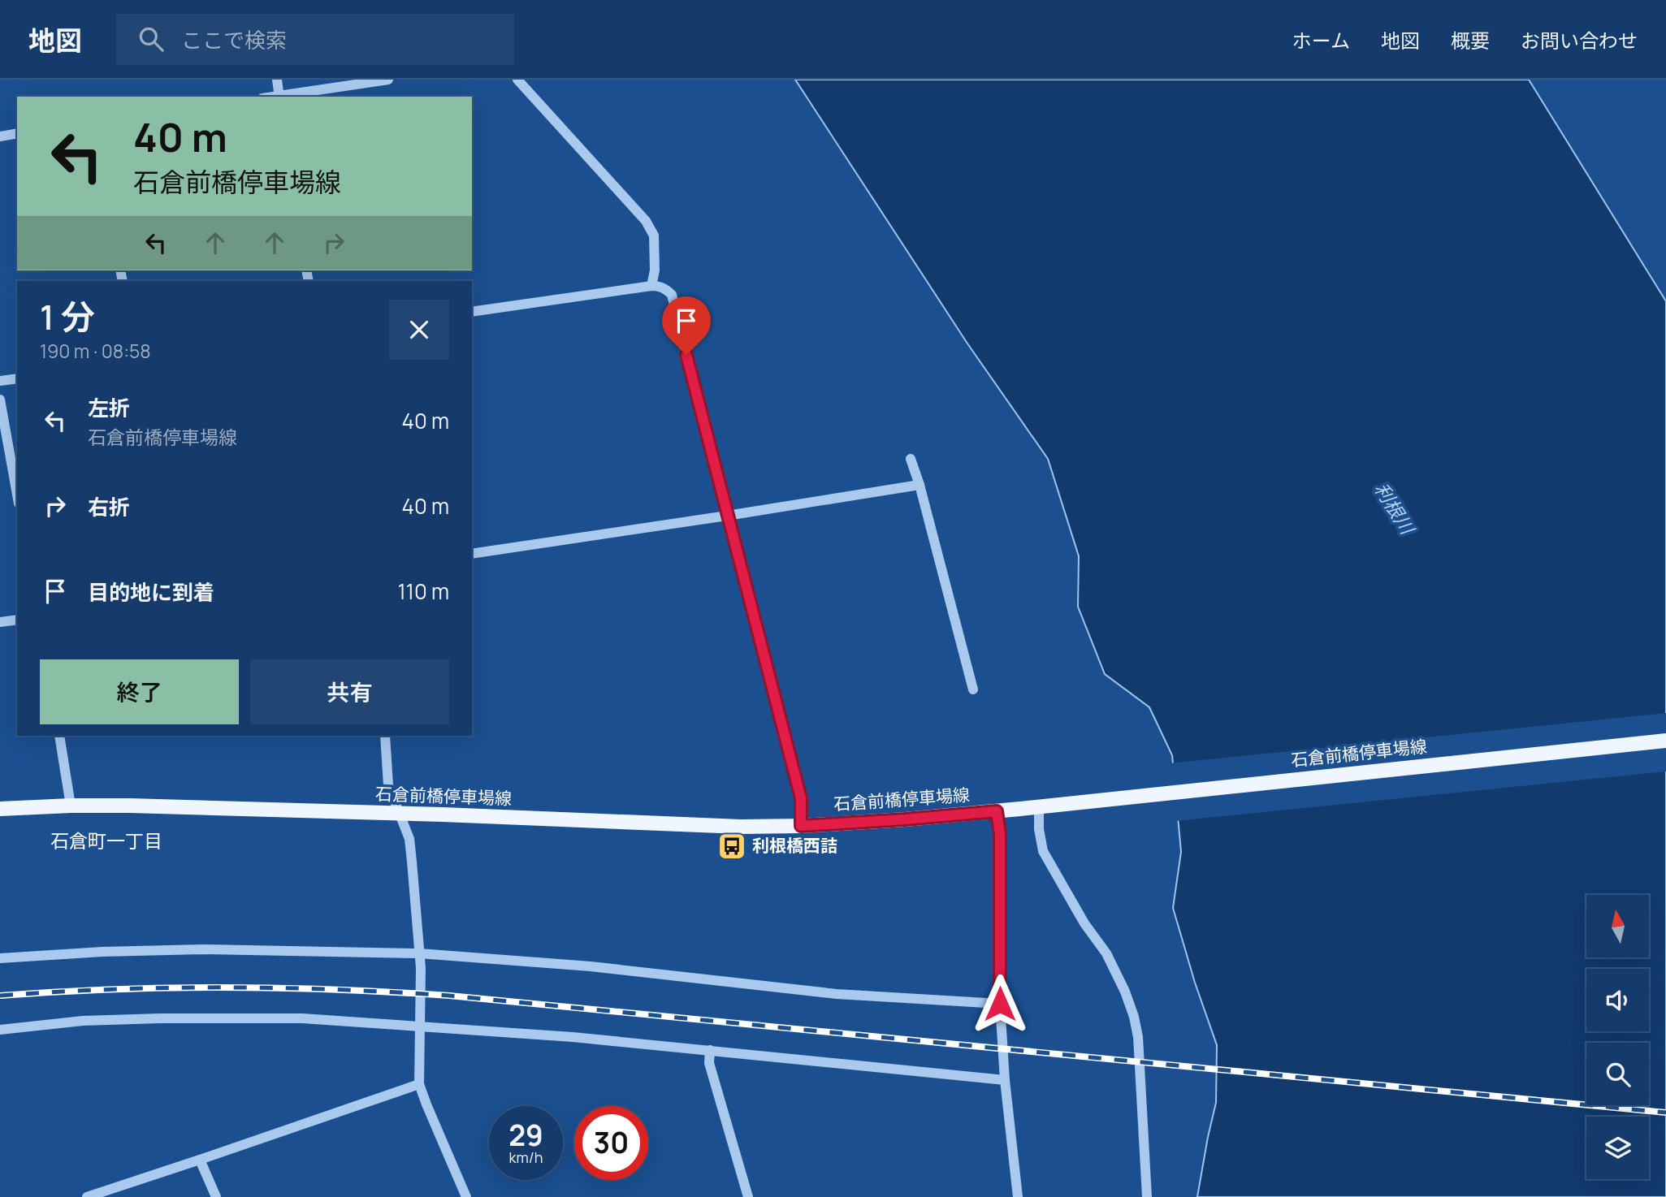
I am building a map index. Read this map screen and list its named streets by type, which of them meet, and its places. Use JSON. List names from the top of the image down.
{
  "streets": {
    "main road": ["石倉前橋停車場線"]
  },
  "districts": ["石倉町一丁目"],
  "water": ["利根川"],
  "places": {
    "bus stop": ["利根橋西詰"]
  },
  "north": "top",
  "page": {
    "header": "地図",
    "search": "ここで検索",
    "nav": [
      "ホーム",
      "地図",
      "概要",
      "お問い合わせ"
    ],
    "turn": ["40 m", "石倉前橋停車場線"],
    "heading": ["1 分", "190 m · 08:58"],
    "list": [
      {
        "name": "左折",
        "note": "石倉前橋停車場線",
        "value": "40 m"
      },
      {
        "name": "右折",
        "value": "40 m"
      },
      {
        "name": "目的地に到着",
        "value": "110 m"
      }
    ],
    "buttons": ["終了", "共有"],
    "speed": "29 km/h",
    "limit": "30"
  }
}
